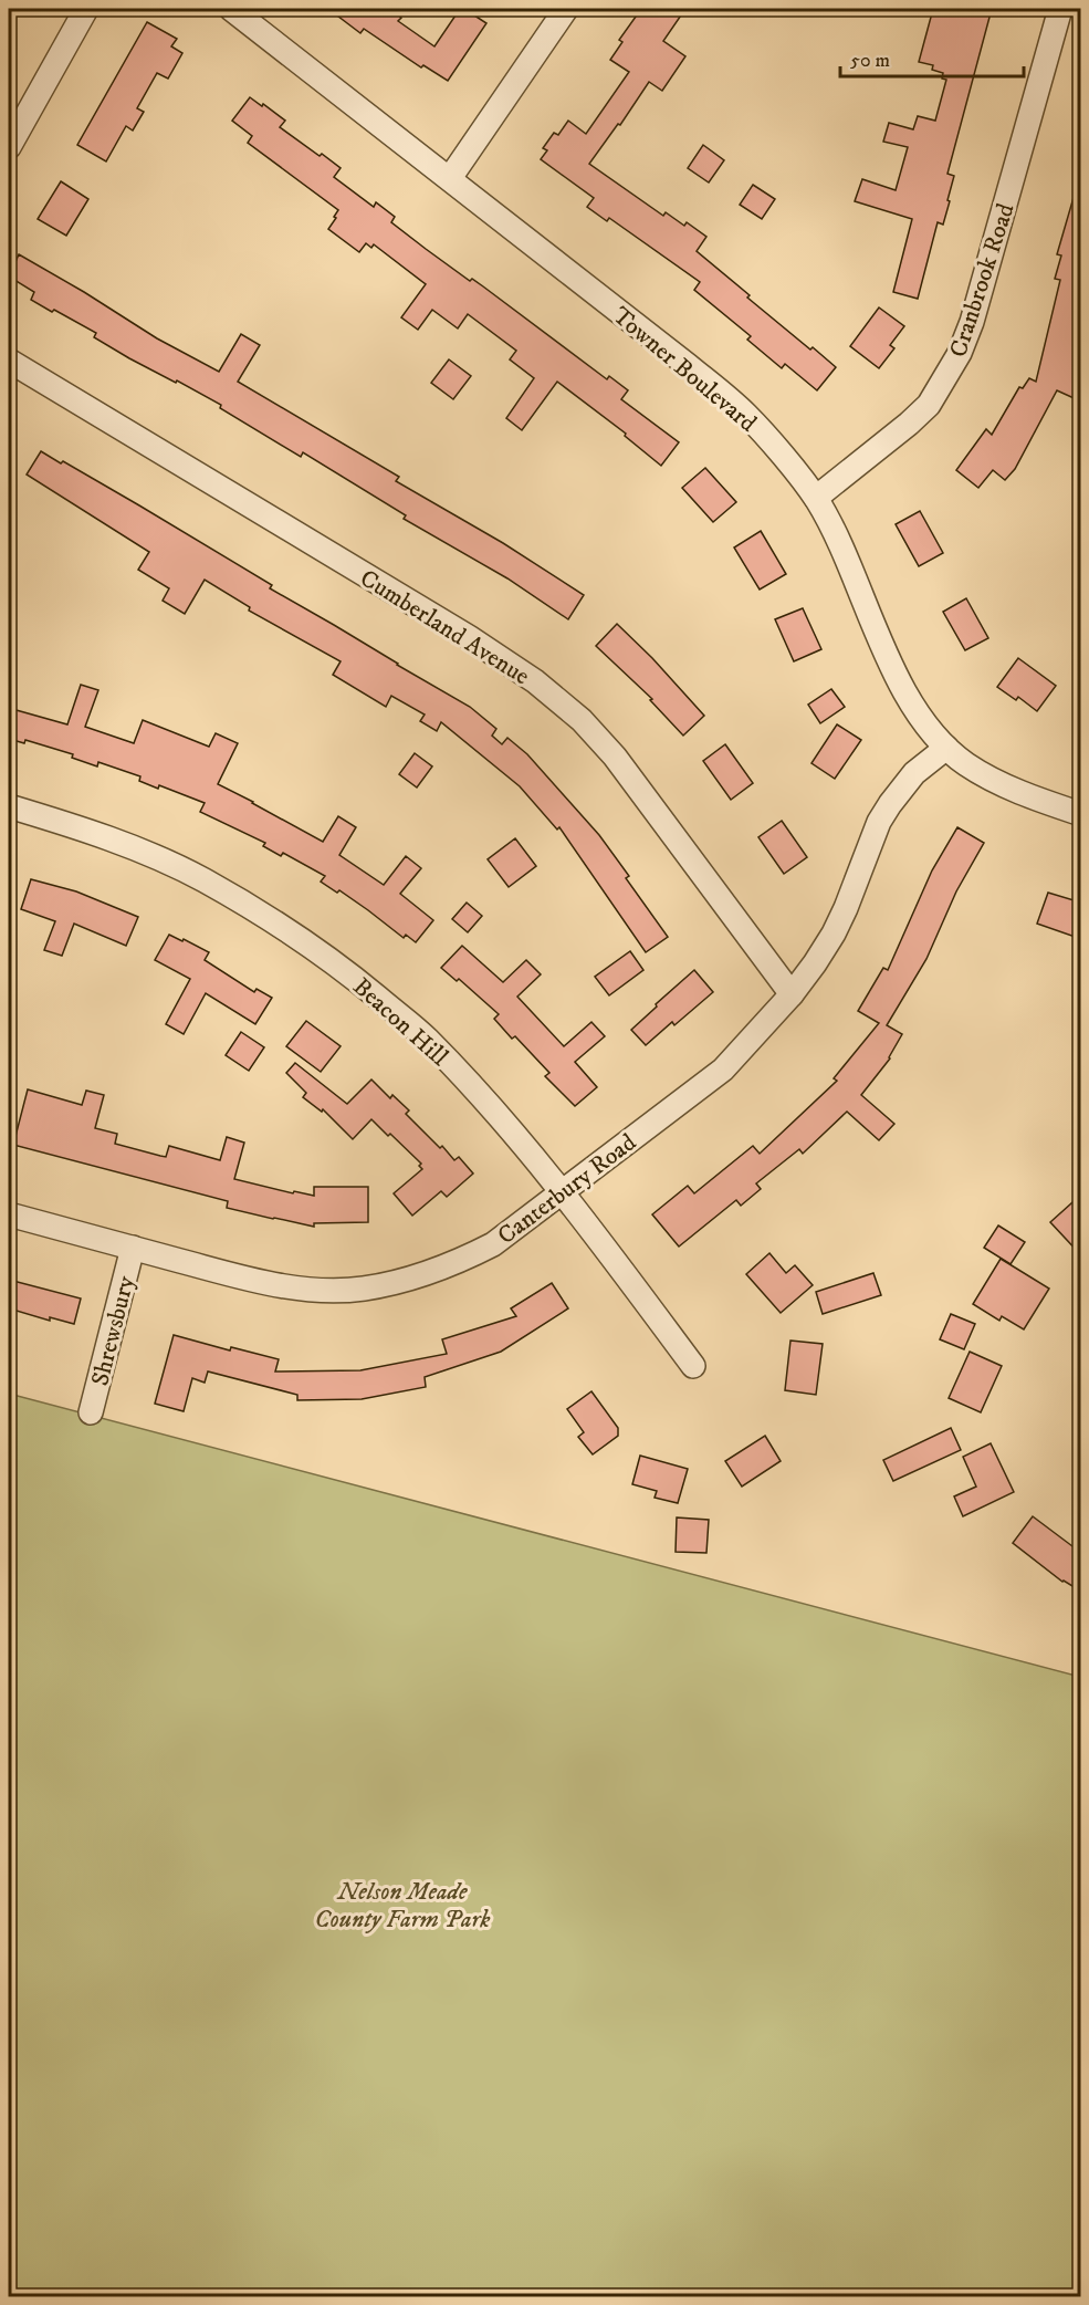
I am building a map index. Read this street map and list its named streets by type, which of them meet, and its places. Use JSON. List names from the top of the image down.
{
  "streets": {
    "street": [
      "Cranbrook Road",
      "Towner Boulevard",
      "Cumberland Avenue",
      "Beacon Hill",
      "Canterbury Road",
      "Shrewsbury"
    ]
  },
  "crossings": [
    ["Cranbrook Road", "Towner Boulevard"],
    ["Towner Boulevard", "Canterbury Road"],
    ["Cumberland Avenue", "Canterbury Road"],
    ["Beacon Hill", "Canterbury Road"],
    ["Canterbury Road", "Shrewsbury"]
  ],
  "parks": ["Nelson Meade County Farm Park"],
  "scale_bar": "50 m"
}
